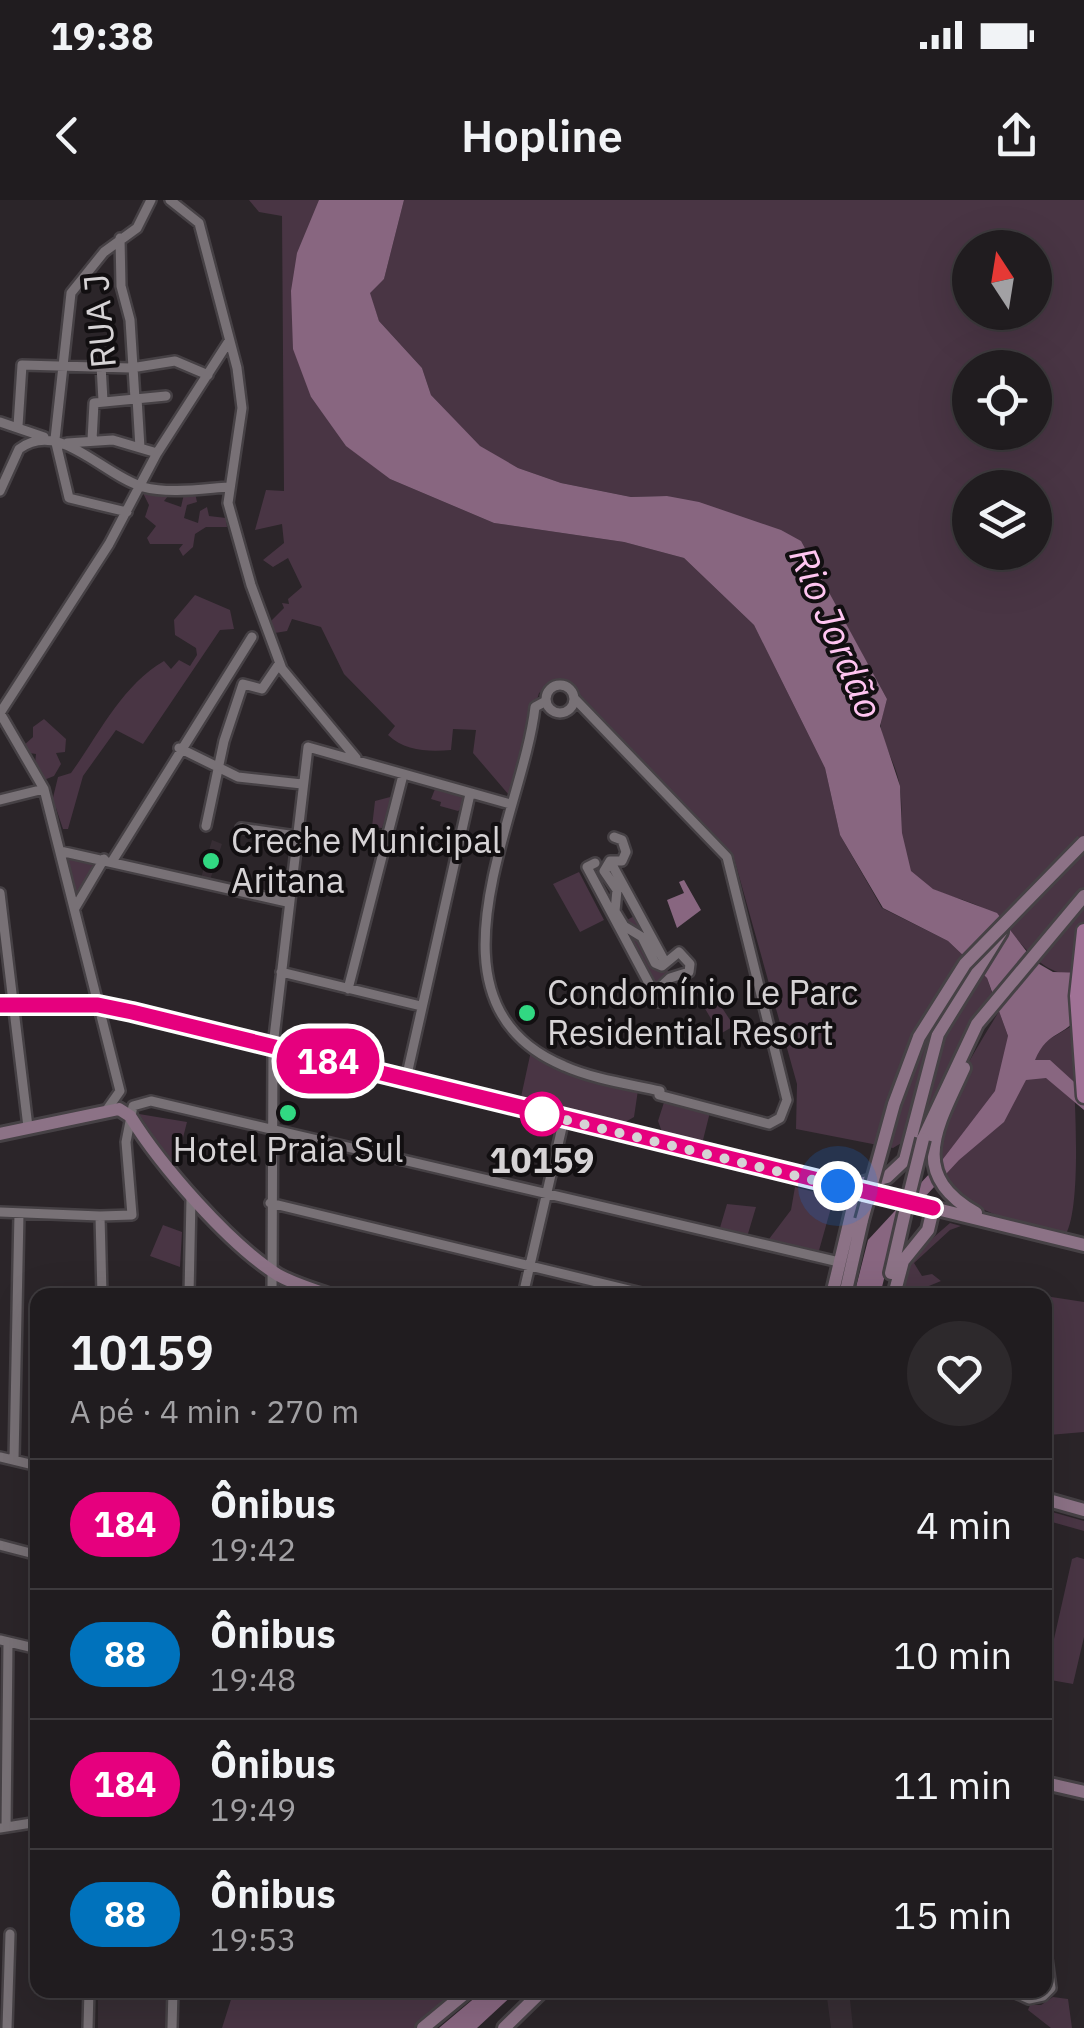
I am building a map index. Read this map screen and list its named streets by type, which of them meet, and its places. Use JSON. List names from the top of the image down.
{
  "streets": {
    "street": ["RUA J"]
  },
  "water": ["Rio Jordão"],
  "places": [
    "Creche Municipal Aritana",
    "Condomínio Le Parc Residential Resort",
    "Hotel Praia Sul",
    "10159"
  ],
  "lines": ["bus line 184"],
  "north": "top",
  "page": {
    "status": "19:38",
    "header": "Hopline",
    "on_map": "184",
    "heading": ["10159", "A pé · 4 min · 270 m"],
    "list": [
      {
        "mark": "184",
        "name": "Ônibus",
        "note": "19:42",
        "value": "4 min"
      },
      {
        "mark": "88",
        "name": "Ônibus",
        "note": "19:48",
        "value": "10 min"
      },
      {
        "mark": "184",
        "name": "Ônibus",
        "note": "19:49",
        "value": "11 min"
      },
      {
        "mark": "88",
        "name": "Ônibus",
        "note": "19:53",
        "value": "15 min"
      }
    ]
  }
}
